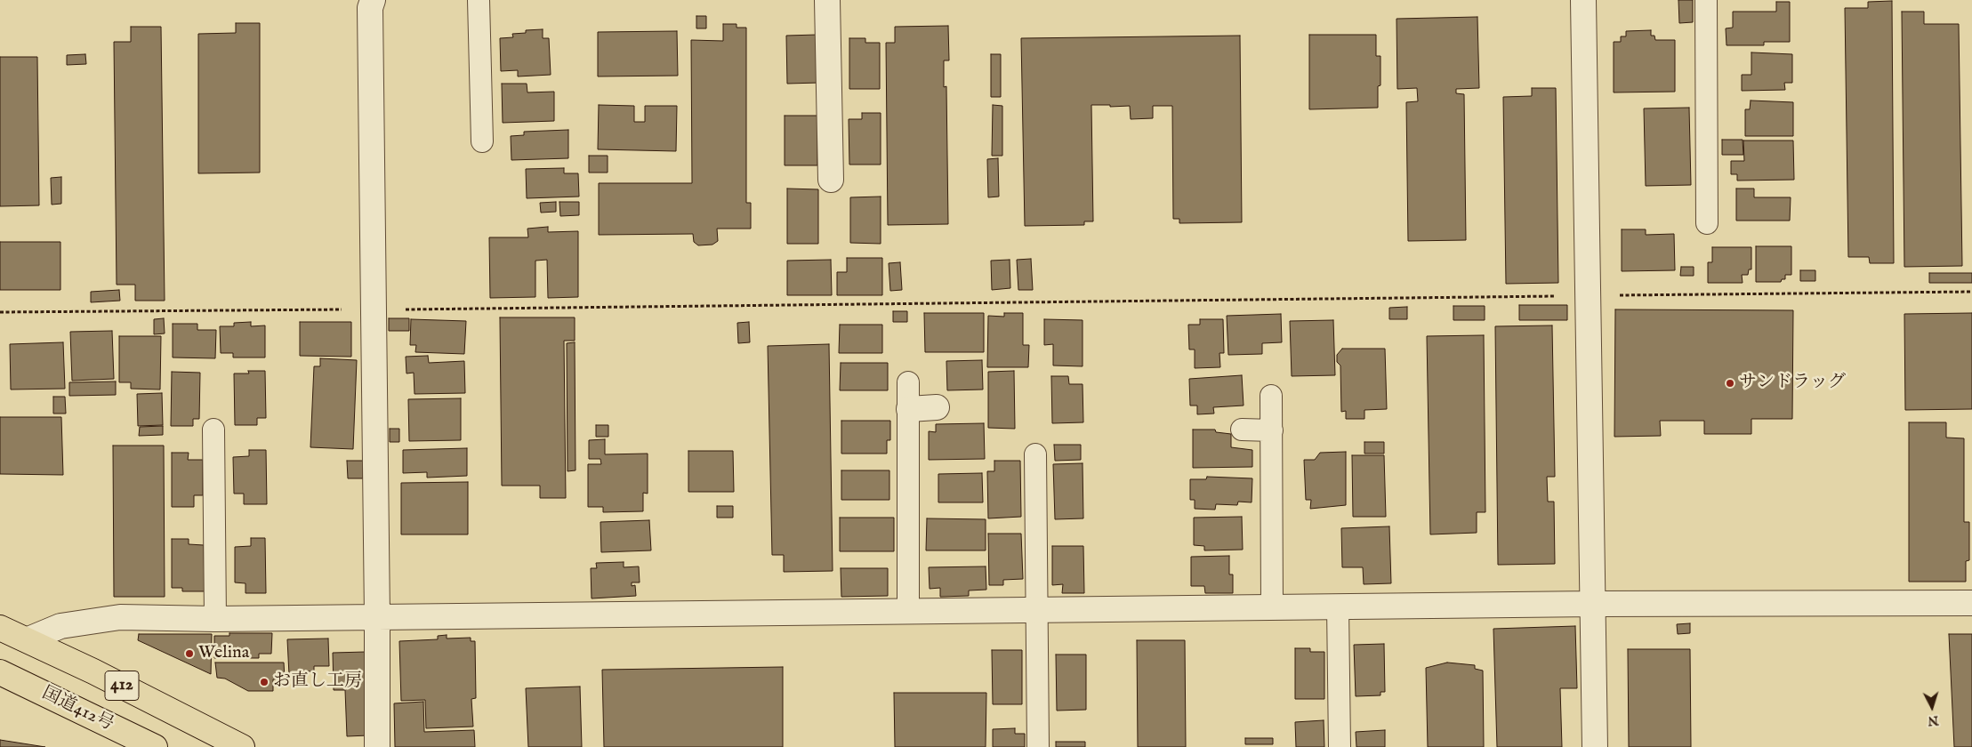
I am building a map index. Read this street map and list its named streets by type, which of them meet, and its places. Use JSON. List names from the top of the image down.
{
  "streets": {
    "highway": ["412", "国道412号"]
  },
  "places": ["サンドラッグ", "Welina", "お直し工房"],
  "north": "bottom"
}
